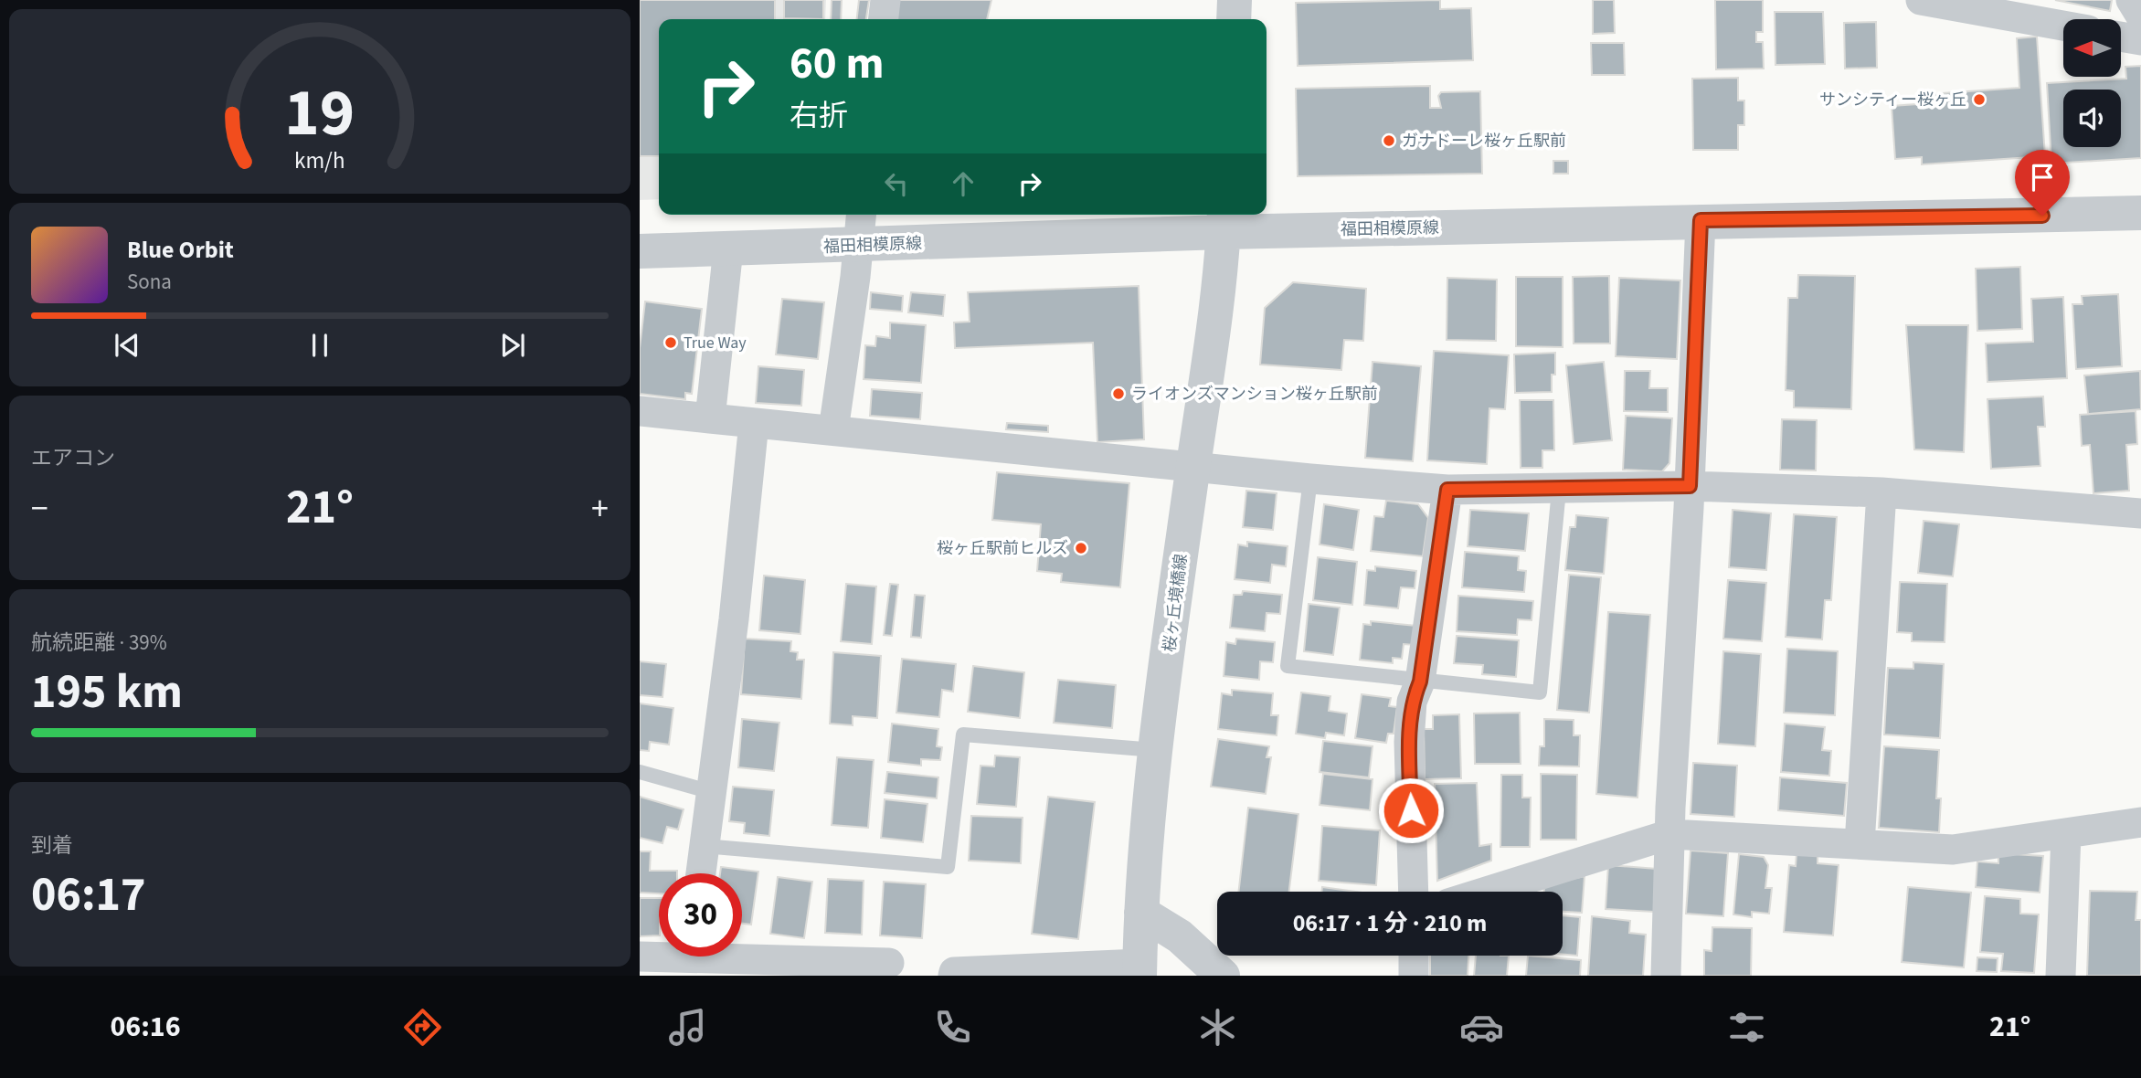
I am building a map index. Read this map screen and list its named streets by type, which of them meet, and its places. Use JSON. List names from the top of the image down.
{
  "streets": {
    "street": ["福田相模原線", "桜ヶ丘境橋線"]
  },
  "crossings": [
    ["福田相模原線", "桜ヶ丘境橋線"]
  ],
  "places": [
    "サンシティー桜ヶ丘",
    "ガナドーレ桜ヶ丘駅前",
    "True Way",
    "ライオンズマンション桜ヶ丘駅前",
    "桜ヶ丘駅前ヒルズ"
  ],
  "north": "left",
  "page": {
    "turn": ["60 m", "右折"],
    "song": ["Blue Orbit", "Sona"],
    "tile": [
      "エアコン",
      ["航続距離 · 39%", "195 km"],
      ["到着", "06:17"]
    ],
    "heat": ["−", "21°", "+"],
    "limit": "30",
    "trip": "06:17 · 1 分 · 210 m",
    "tabs": ["06:16", "21°"],
    "gauge": ["19", "km/h"]
  }
}
